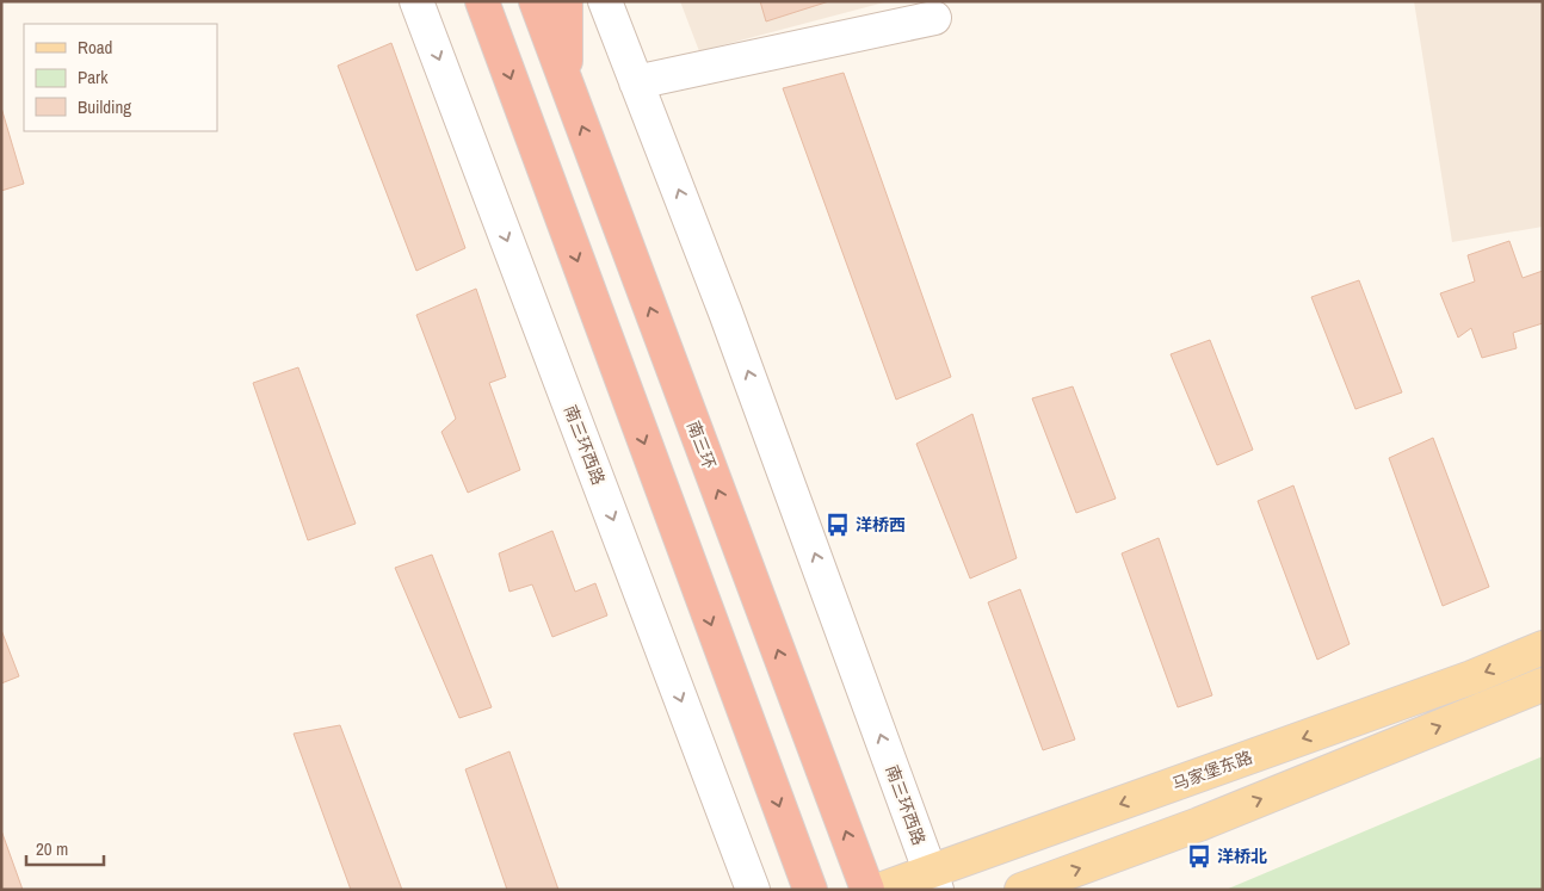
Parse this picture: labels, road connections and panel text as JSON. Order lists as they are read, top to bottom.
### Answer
{
  "streets": {
    "highway": ["南三环"],
    "main road": ["马家堡东路"],
    "street": ["南三环西路"]
  },
  "crossings": [
    ["南三环西路", "马家堡东路"]
  ],
  "places": {
    "bus stop": ["洋桥西", "洋桥北"]
  },
  "legend": ["Road", "Park", "Building"],
  "scale_bar": "20 m"
}
